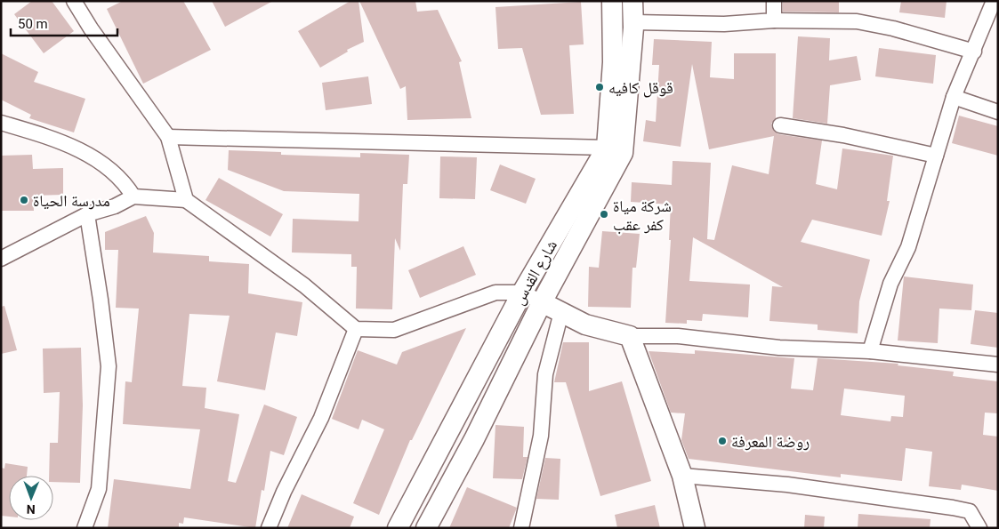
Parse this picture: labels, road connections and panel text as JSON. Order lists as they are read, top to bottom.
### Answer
{
  "streets": {
    "main road": ["شارع القدس"]
  },
  "places": [
    "قوقل كافيه",
    "مدرسة الحياة",
    "شركة مياة كفر عقب",
    "روضة المعرفة"
  ],
  "scale_bar": "50 m",
  "north": "bottom"
}
